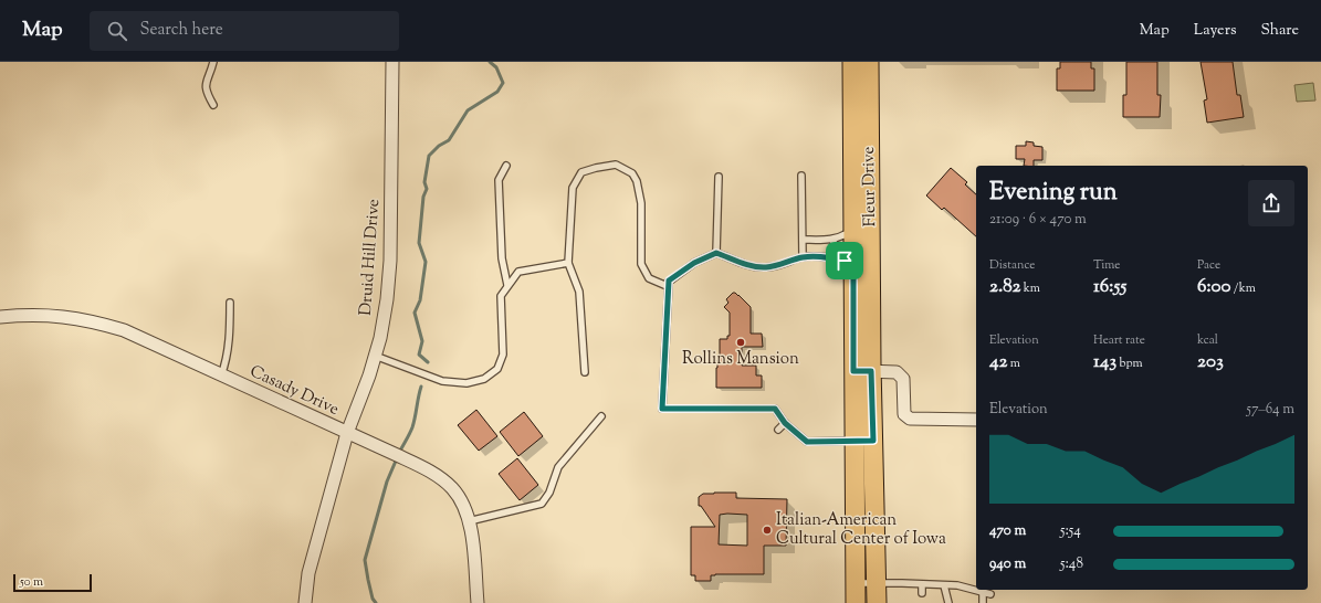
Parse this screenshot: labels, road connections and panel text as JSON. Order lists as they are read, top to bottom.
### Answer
{
  "streets": {
    "main road": ["Fleur Drive"],
    "street": ["Druid Hill Drive", "Casady Drive"]
  },
  "crossings": [
    ["Druid Hill Drive", "Casady Drive"]
  ],
  "places": ["Rollins Mansion", "Italian-American Cultural Center of Iowa"],
  "scale_bar": "50 m",
  "page": {
    "header": "Map",
    "search": "Search here",
    "nav": ["Map", "Layers", "Share"],
    "heading": ["Evening run", "21:09 · 6 × 470 m"],
    "stats": [
      ["Distance", "2.82 km"],
      ["Time", "16:55"],
      ["Pace", "6:00 /km"],
      ["Elevation", "42 m"],
      ["Heart rate", "143 bpm"],
      ["kcal", "203"]
    ],
    "chart": ["Elevation", "57–64 m"],
    "list": [
      {
        "name": "470 m",
        "note": "5:54"
      },
      {
        "name": "940 m",
        "note": "5:48"
      }
    ],
    "scale": "50 m"
  }
}
